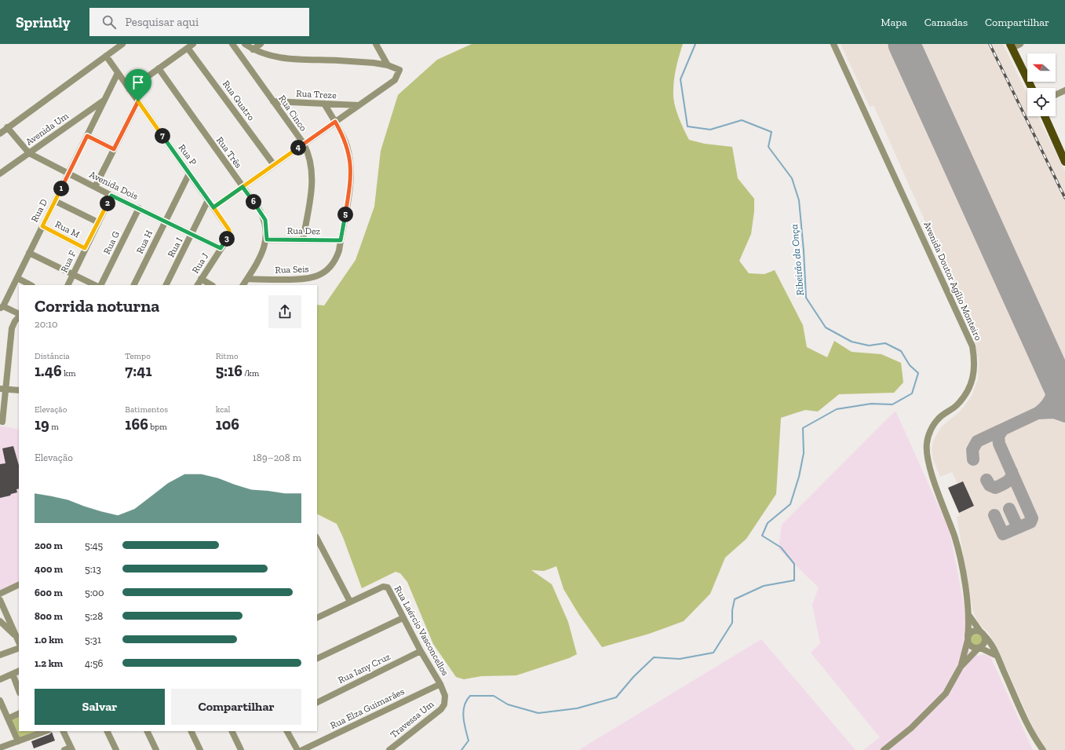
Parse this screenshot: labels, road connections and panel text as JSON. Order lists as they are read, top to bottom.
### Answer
{
  "streets": {
    "street": [
      "Rua Treze",
      "Rua Quatro",
      "Rua Cinco",
      "Avenida Um",
      "Rua Três",
      "Rua P",
      "Avenida Dois",
      "Rua D",
      "Rua M",
      "Rua Dez",
      "Rua H",
      "Rua G",
      "Rua I",
      "Rua F",
      "Rua J",
      "Rua Seis",
      "Avenida Doutor Agílio Monteiro",
      "Rua Laércio Vasconcellos",
      "Rua Iany Cruz",
      "Rua Elza Guimarães",
      "Travessa Um"
    ]
  },
  "crossings": [
    ["Rua Treze", "Rua Cinco"],
    ["Rua Treze", "Rua Seis"],
    ["Rua Cinco", "Rua Dez"],
    ["Avenida Um", "Avenida Dois"],
    ["Avenida Um", "Rua D"],
    ["Rua Três", "Rua Dez"],
    ["Rua Três", "Rua Seis"],
    ["Rua P", "Rua D"],
    ["Rua P", "Rua H"],
    ["Rua P", "Rua I"],
    ["Rua P", "Rua J"],
    ["Avenida Dois", "Rua D"],
    ["Avenida Dois", "Rua H"],
    ["Avenida Dois", "Rua G"],
    ["Avenida Dois", "Rua I"],
    ["Avenida Dois", "Rua F"],
    ["Avenida Dois", "Rua J"],
    ["Rua D", "Rua M"],
    ["Rua M", "Rua F"],
    ["Rua Dez", "Rua Seis"],
    ["Rua Laércio Vasconcellos", "Rua Iany Cruz"],
    ["Rua Laércio Vasconcellos", "Rua Elza Guimarães"],
    ["Rua Laércio Vasconcellos", "Travessa Um"],
    ["Rua Elza Guimarães", "Travessa Um"]
  ],
  "water": ["Ribeirão da Onça"],
  "north": "left",
  "page": {
    "header": "Sprintly",
    "search": "Pesquisar aqui",
    "nav": ["Mapa", "Camadas", "Compartilhar"],
    "pins": [
      "7",
      "4",
      "1",
      "6",
      "2",
      "5",
      "3"
    ],
    "heading": ["Corrida noturna", "20:10"],
    "stats": [
      ["Distância", "1.46 km"],
      ["Tempo", "7:41"],
      ["Ritmo", "5:16 /km"],
      ["Elevação", "19 m"],
      ["Batimentos", "166 bpm"],
      ["kcal", "106"]
    ],
    "chart": ["Elevação", "189–208 m"],
    "list": [
      {
        "name": "200 m",
        "note": "5:45"
      },
      {
        "name": "400 m",
        "note": "5:13"
      },
      {
        "name": "600 m",
        "note": "5:00"
      },
      {
        "name": "800 m",
        "note": "5:28"
      },
      {
        "name": "1.0 km",
        "note": "5:31"
      },
      {
        "name": "1.2 km",
        "note": "4:56"
      }
    ],
    "buttons": ["Salvar", "Compartilhar"]
  }
}
